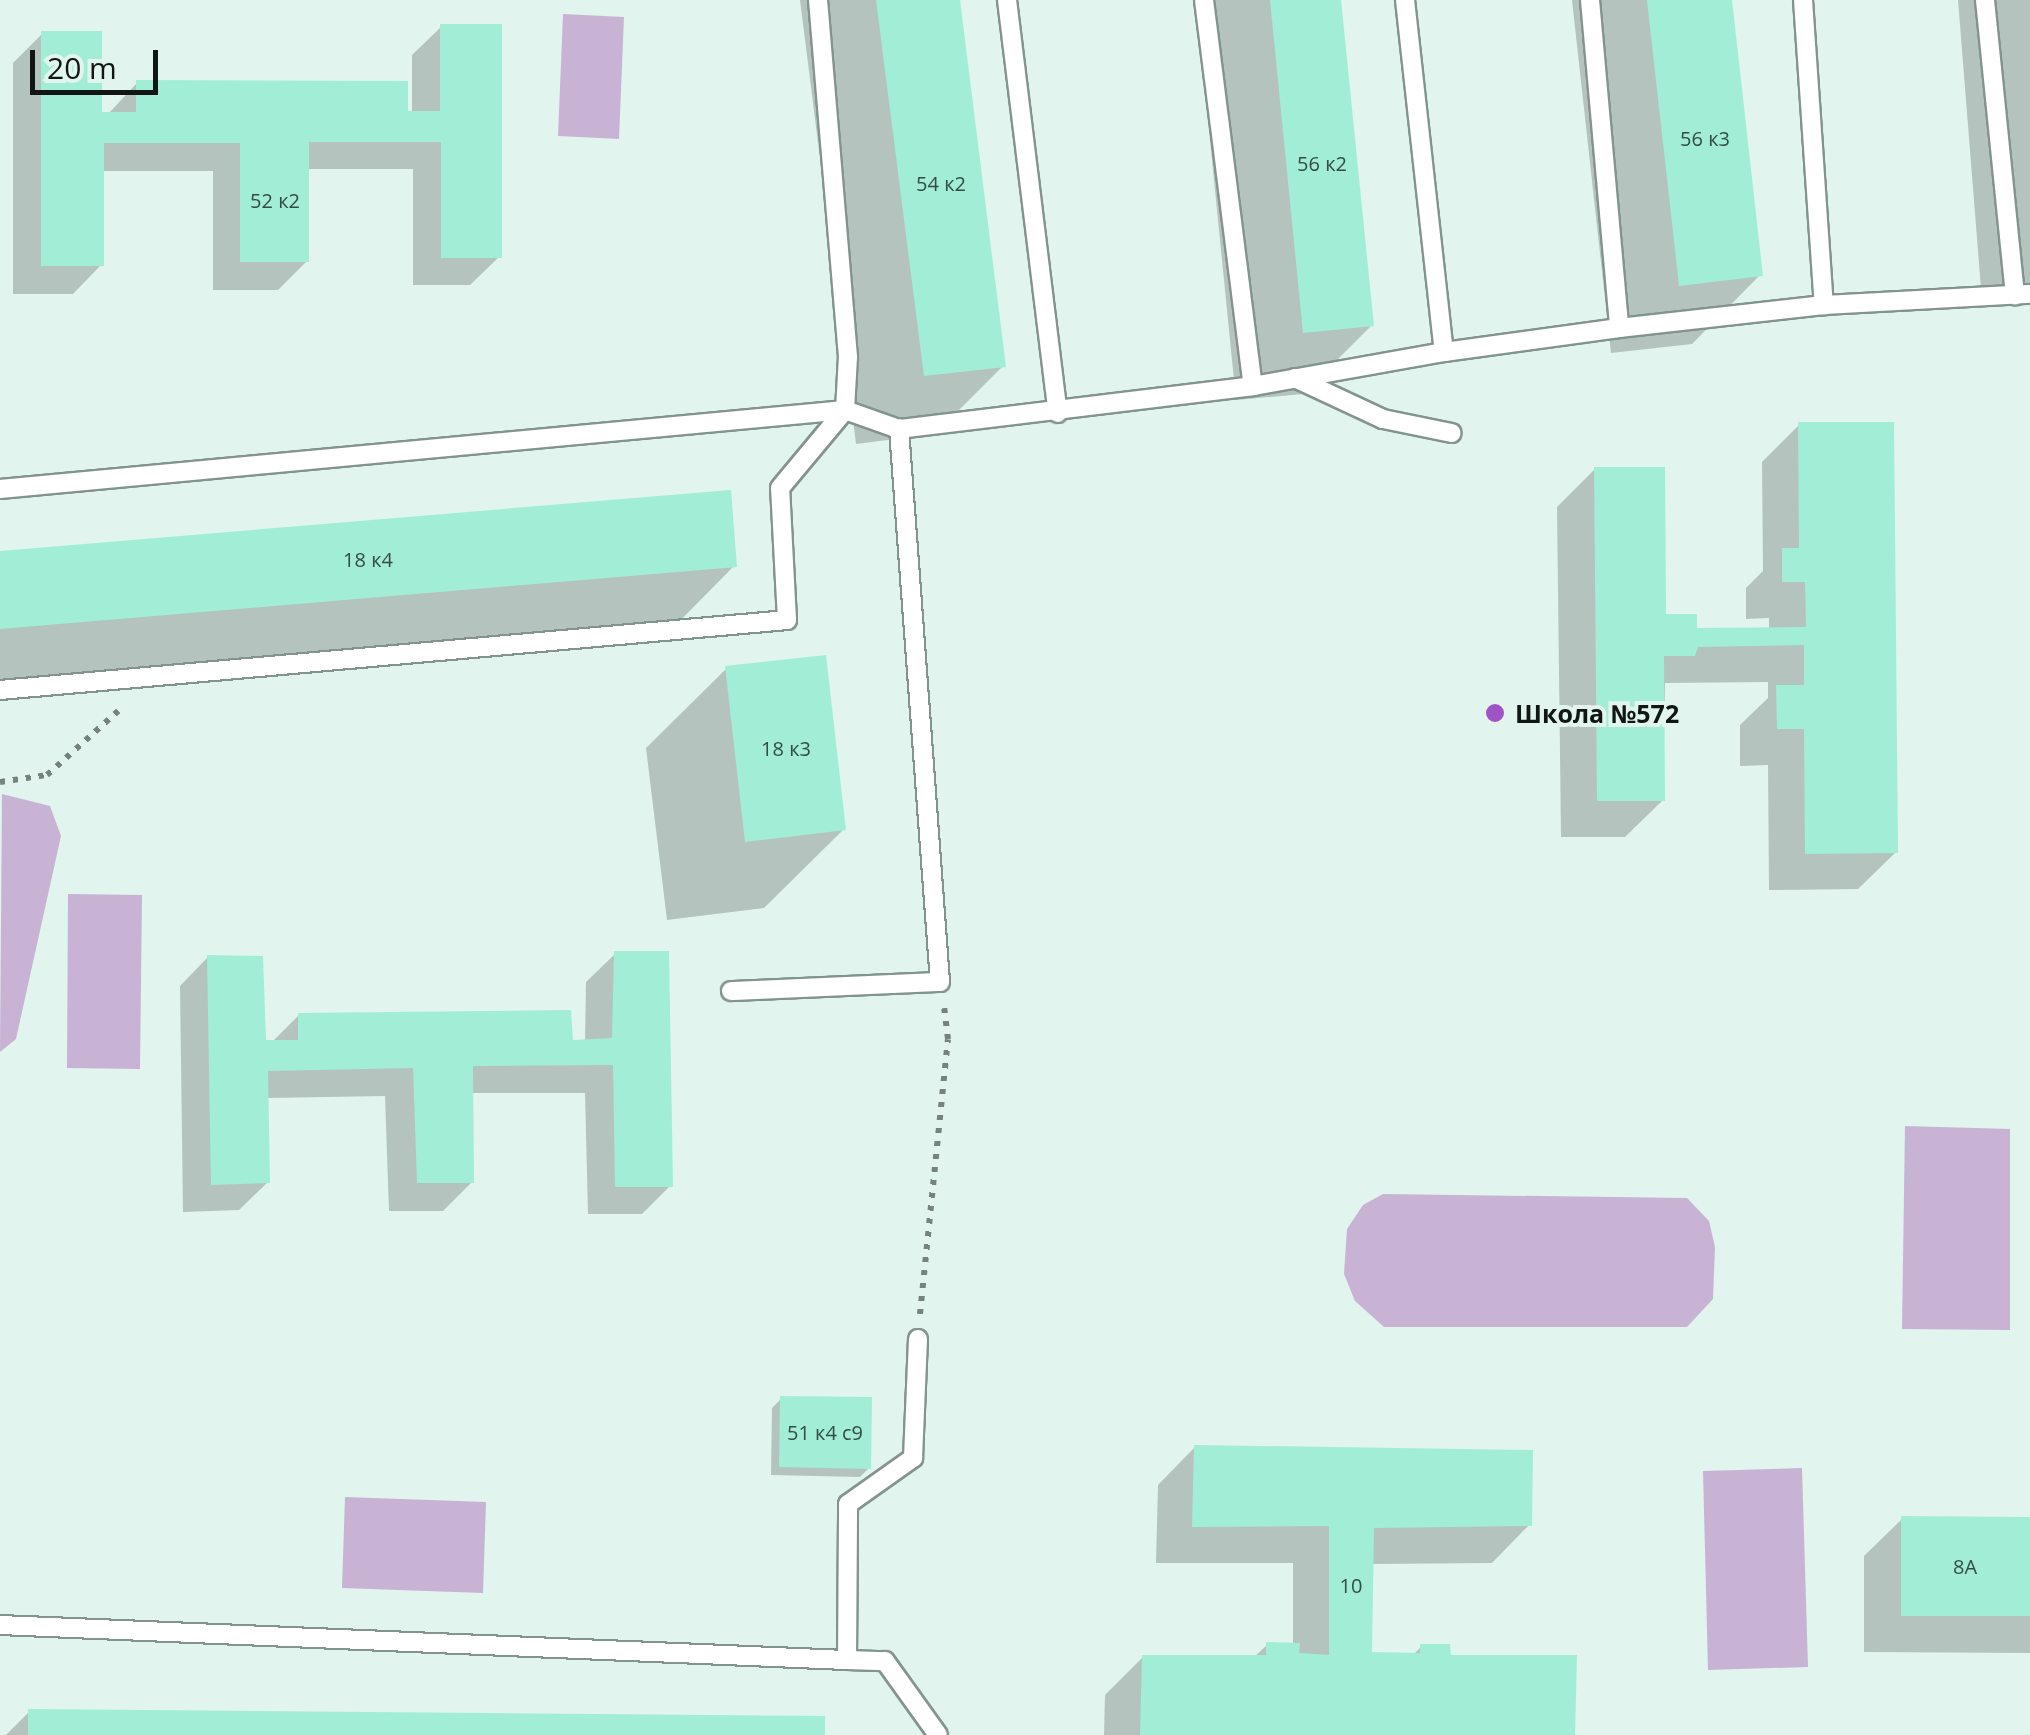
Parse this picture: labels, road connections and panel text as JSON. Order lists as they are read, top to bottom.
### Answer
{
  "places": ["Школа №572"],
  "house_numbers": [
    "56 к3",
    "56 к2",
    "54 к2",
    "52 к2",
    "18 к4",
    "18 к3",
    "51 к4 с9",
    "8А",
    "10"
  ],
  "scale_bar": "20 m"
}
